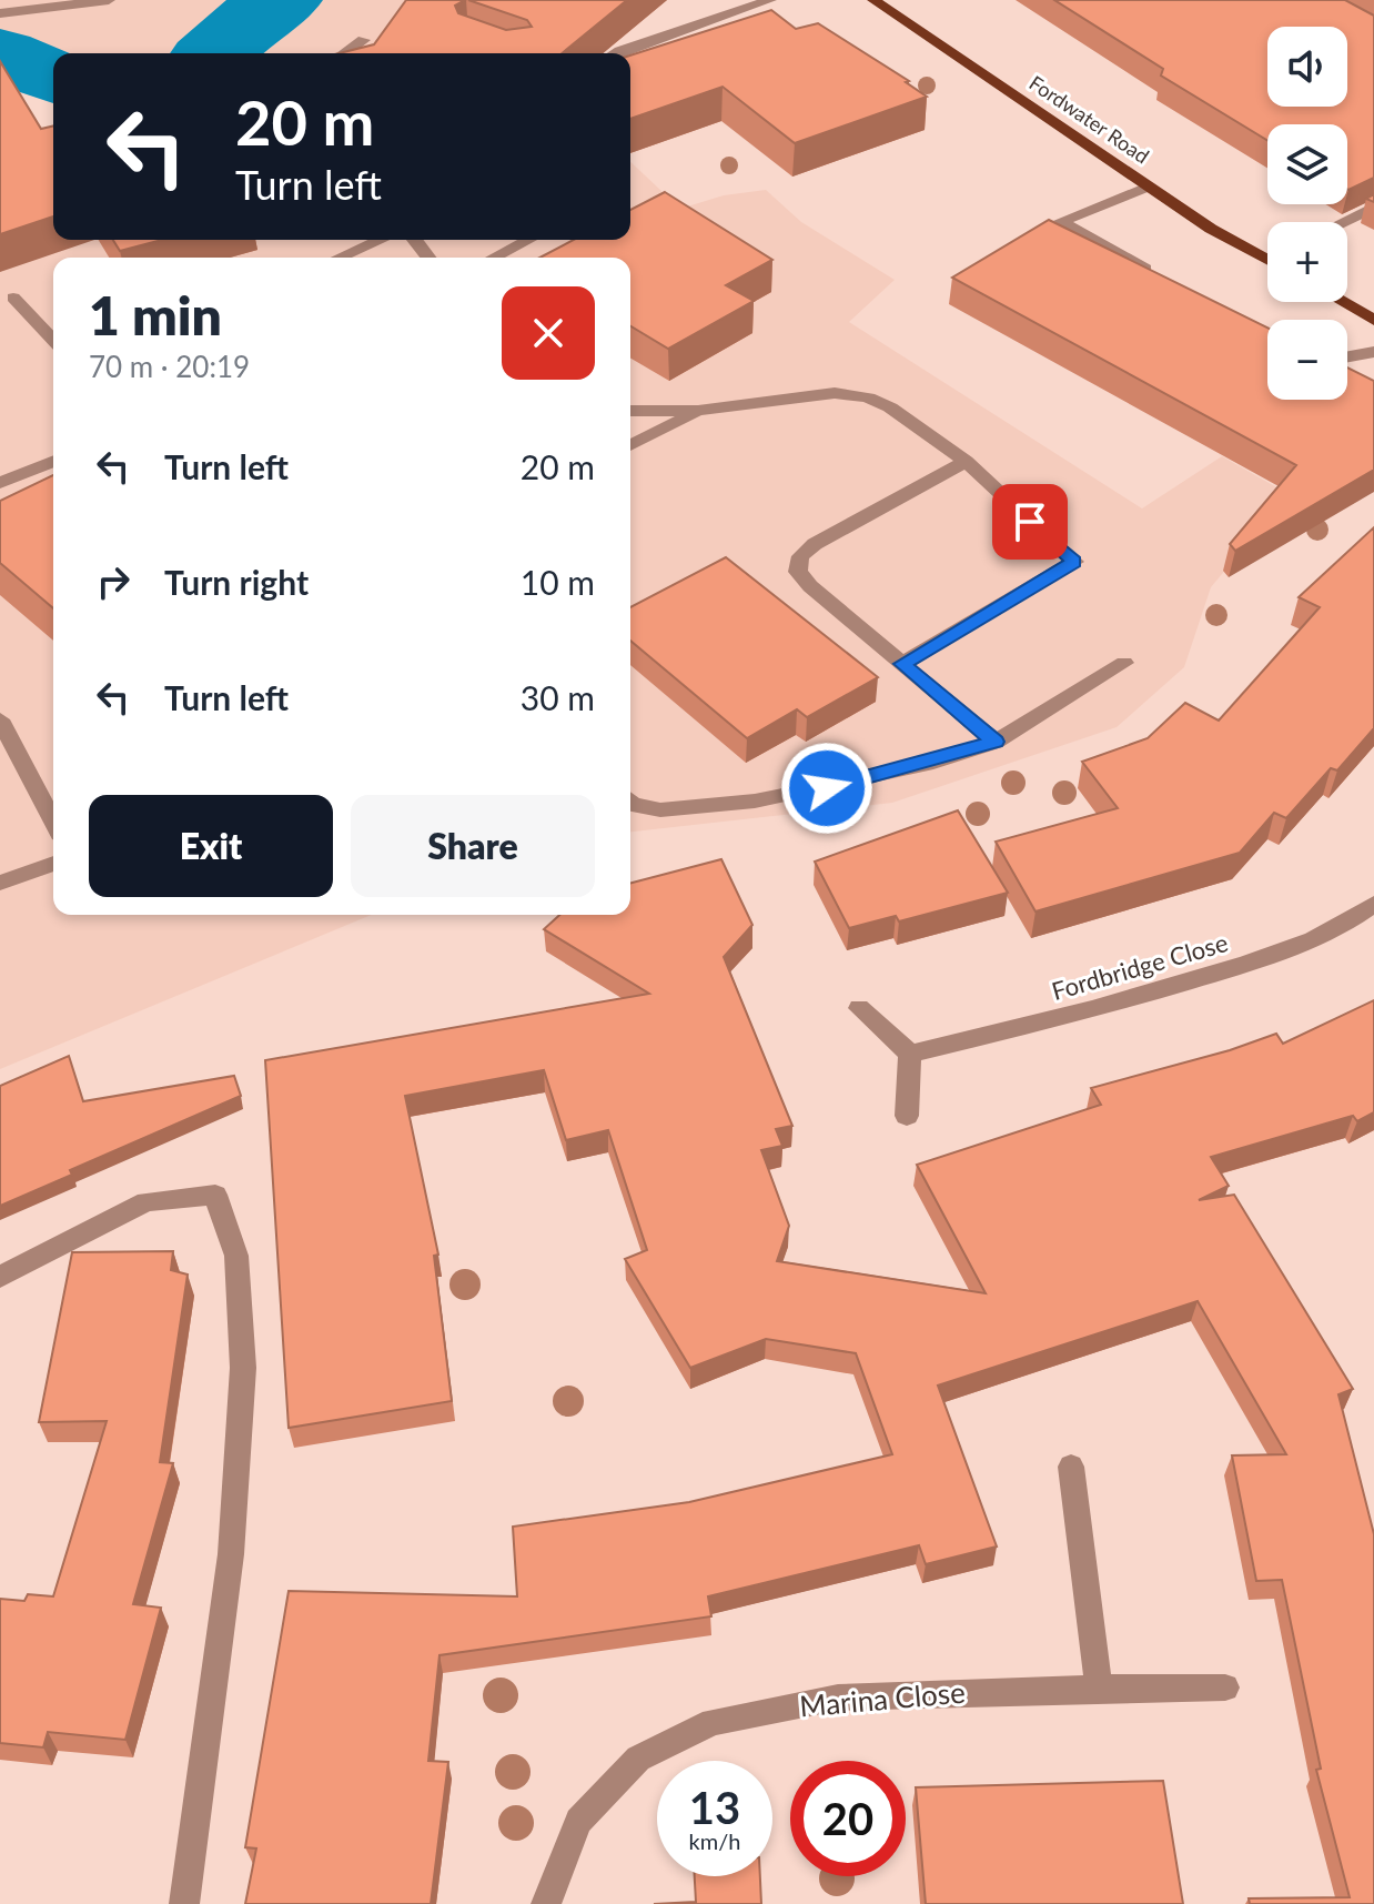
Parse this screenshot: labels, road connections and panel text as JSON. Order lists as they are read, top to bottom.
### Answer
{
  "streets": {
    "main road": ["Fordwater Road"],
    "street": ["Fordbridge Close", "Marina Close"]
  },
  "page": {
    "map_buttons": ["+", "−"],
    "turn": ["20 m", "Turn left"],
    "heading": ["1 min", "70 m · 20:19"],
    "list": [
      {
        "name": "Turn left",
        "value": "20 m"
      },
      {
        "name": "Turn right",
        "value": "10 m"
      },
      {
        "name": "Turn left",
        "value": "30 m"
      }
    ],
    "buttons": ["Exit", "Share"],
    "speed": "13 km/h",
    "limit": "20"
  }
}
